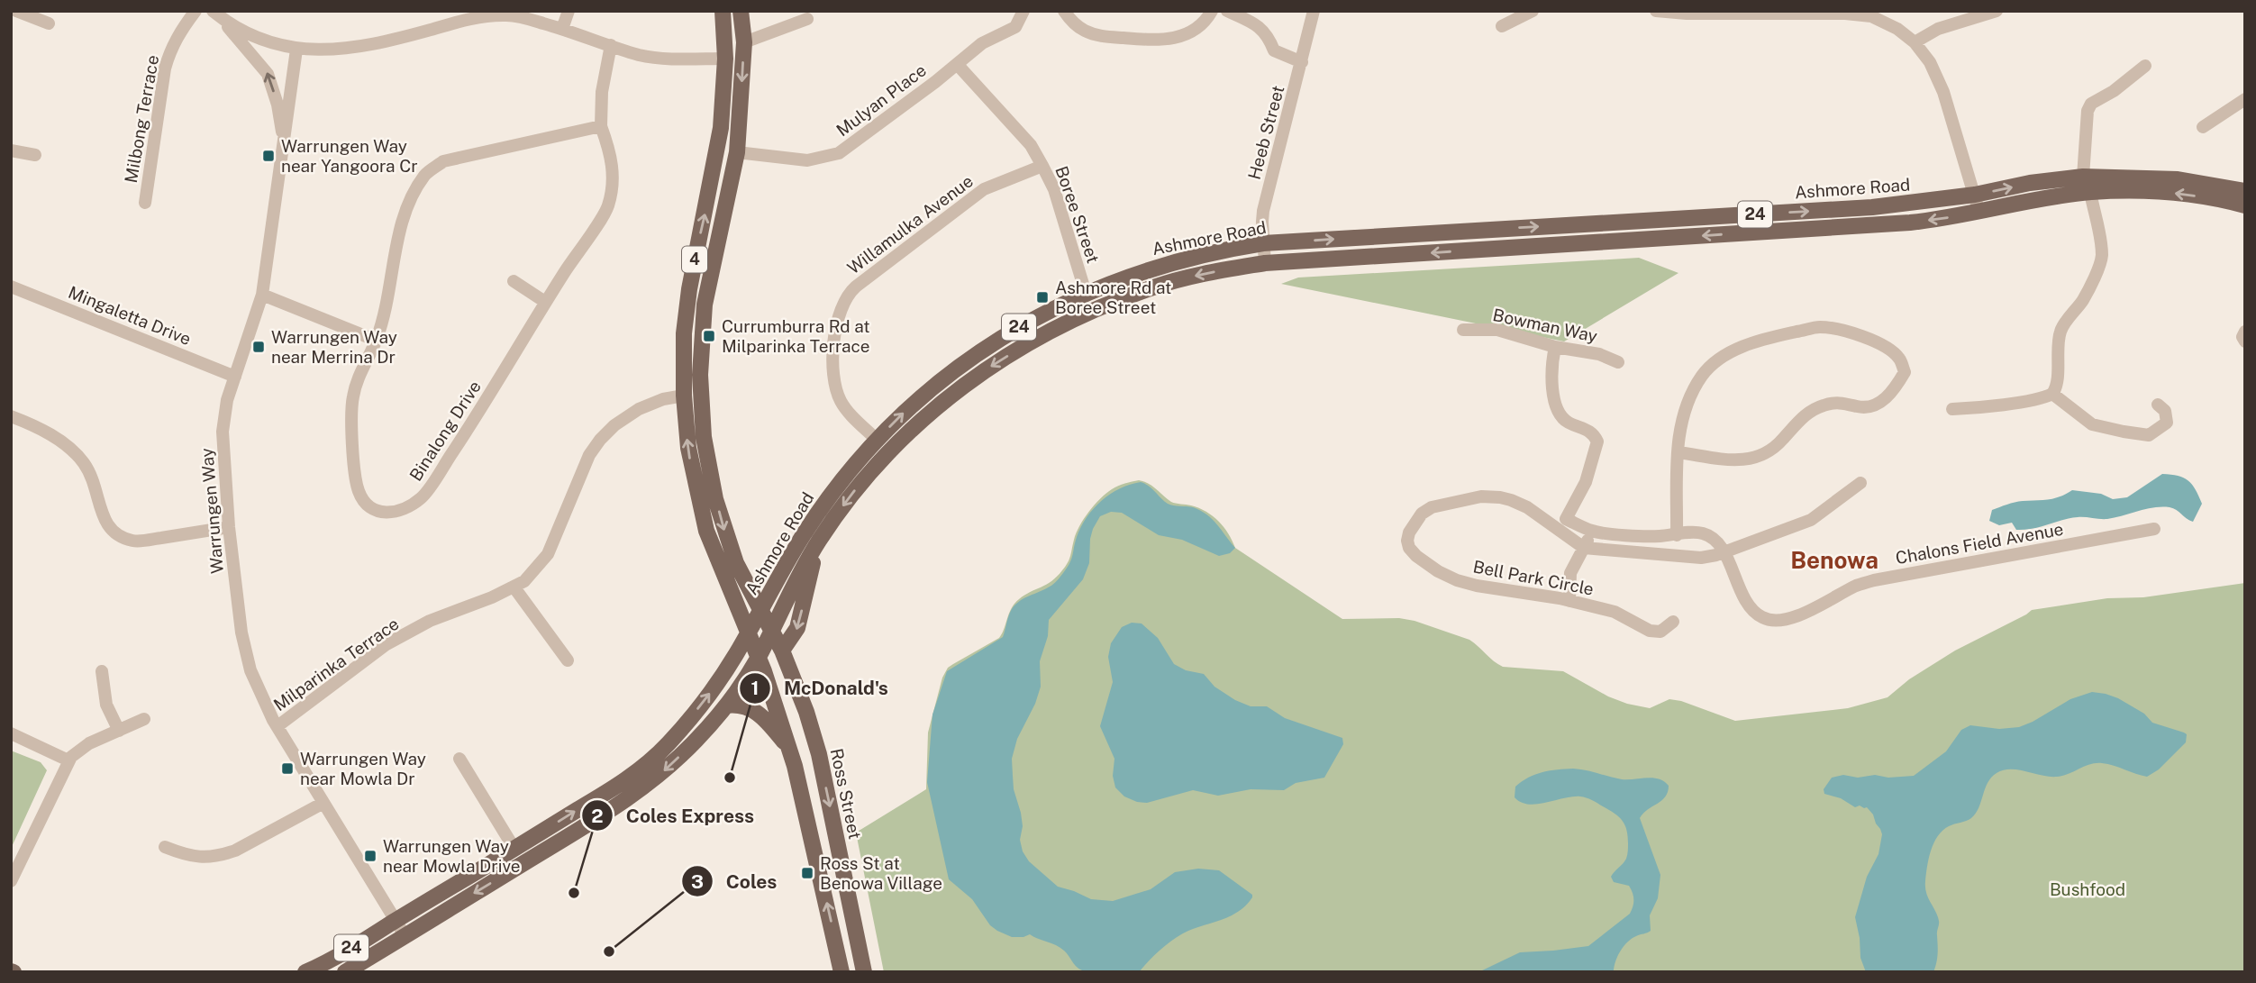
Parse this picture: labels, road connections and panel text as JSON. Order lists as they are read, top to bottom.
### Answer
{
  "streets": {
    "main road": [
      "Ashmore Road",
      "24",
      "4",
      "Ross Street"
    ],
    "street": [
      "Mulyan Place",
      "Milbong Terrace",
      "Heeb Street",
      "Boree Street",
      "Willamulka Avenue",
      "Mingaletta Drive",
      "Bowman Way",
      "Binalong Drive",
      "Warrungen Way",
      "Chalons Field Avenue",
      "Bell Park Circle",
      "Milparinka Terrace"
    ]
  },
  "crossings": [
    ["Mulyan Place", "Boree Street"],
    ["Mulyan Place", "4"],
    ["Heeb Street", "Ashmore Road"],
    ["Ashmore Road", "Boree Street"],
    ["Ashmore Road", "Willamulka Avenue"],
    ["Ashmore Road", "4"],
    ["Ashmore Road", "Warrungen Way"],
    ["Ashmore Road", "Ross Street"],
    ["Boree Street", "Willamulka Avenue"],
    ["4", "Milparinka Terrace"],
    ["4", "Ross Street"],
    ["Mingaletta Drive", "Warrungen Way"],
    ["Warrungen Way", "Milparinka Terrace"]
  ],
  "districts": ["Benowa"],
  "parks": ["Bushfood"],
  "places": {
    "transit": [
      "Warrungen Way near Yangoora Cr",
      "Ashmore Rd at Boree Street",
      "Currumburra Rd at Milparinka Terrace",
      "Warrungen Way near Merrina Dr",
      "Warrungen Way near Mowla Dr",
      "Warrungen Way near Mowla Drive",
      "Ross St at Benowa Village"
    ],
    "other": ["McDonald's", "Coles Express", "Coles"]
  }
}
